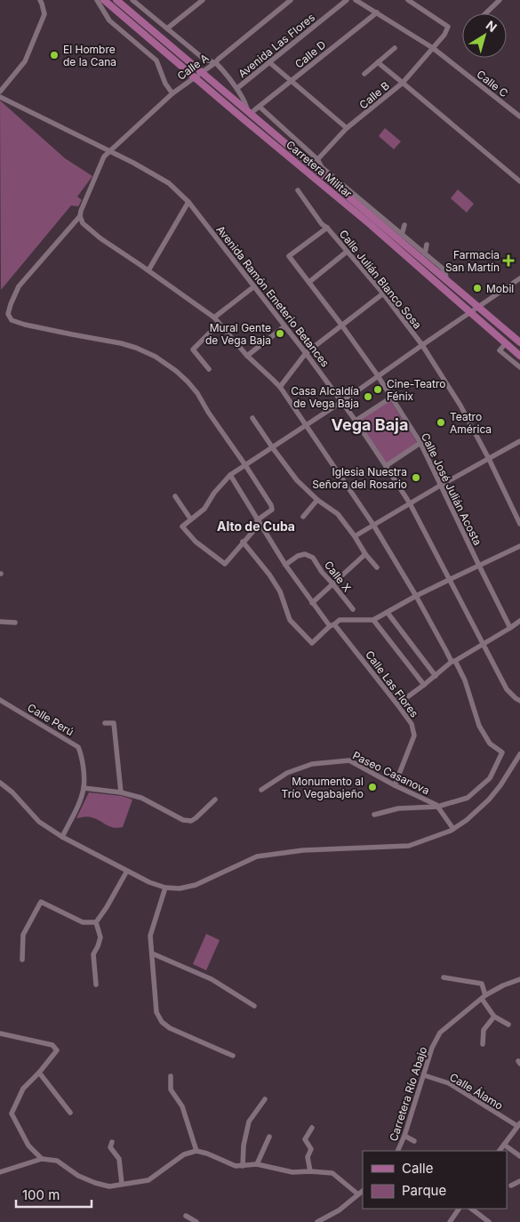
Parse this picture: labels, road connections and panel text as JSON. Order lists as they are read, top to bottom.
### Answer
{
  "streets": {
    "main road": ["Carretera Militar"],
    "street": [
      "Avenida Las Flores",
      "Calle D",
      "Calle A",
      "Calle C",
      "Calle B",
      "Calle Julián Blanco Sosa",
      "Avenida Ramón Emeterio Betances",
      "Calle José Julián Acosta",
      "Calle X",
      "Calle Las Flores",
      "Calle Perú",
      "Paseo Casanova",
      "Calle Álamo",
      "Carretera Río Abajo"
    ]
  },
  "crossings": [
    ["Calle D", "Calle C"],
    ["Calle D", "Carretera Militar"],
    ["Calle A", "Carretera Militar"],
    ["Calle A", "Avenida Ramón Emeterio Betances"],
    ["Calle C", "Calle B"],
    ["Calle B", "Carretera Militar"],
    ["Calle Julián Blanco Sosa", "Calle José Julián Acosta"],
    ["Calle X", "Calle Las Flores"],
    ["Calle Las Flores", "Paseo Casanova"],
    ["Calle Álamo", "Carretera Río Abajo"]
  ],
  "districts": ["Vega Baja", "Alto de Cuba"],
  "places": {
    "other": [
      "El Hombre de la Cana",
      "Mobil",
      "Mural Gente de Vega Baja",
      "Cine-Teatro Fénix",
      "Casa Alcaldía de Vega Baja",
      "Teatro América",
      "Iglesia Nuestra Señora del Rosario",
      "Monumento al Trío Vegabajeño"
    ],
    "health": ["Farmacia San Martín"]
  },
  "legend": ["Calle", "Parque"],
  "scale_bar": "100 m",
  "north": "top right"
}
